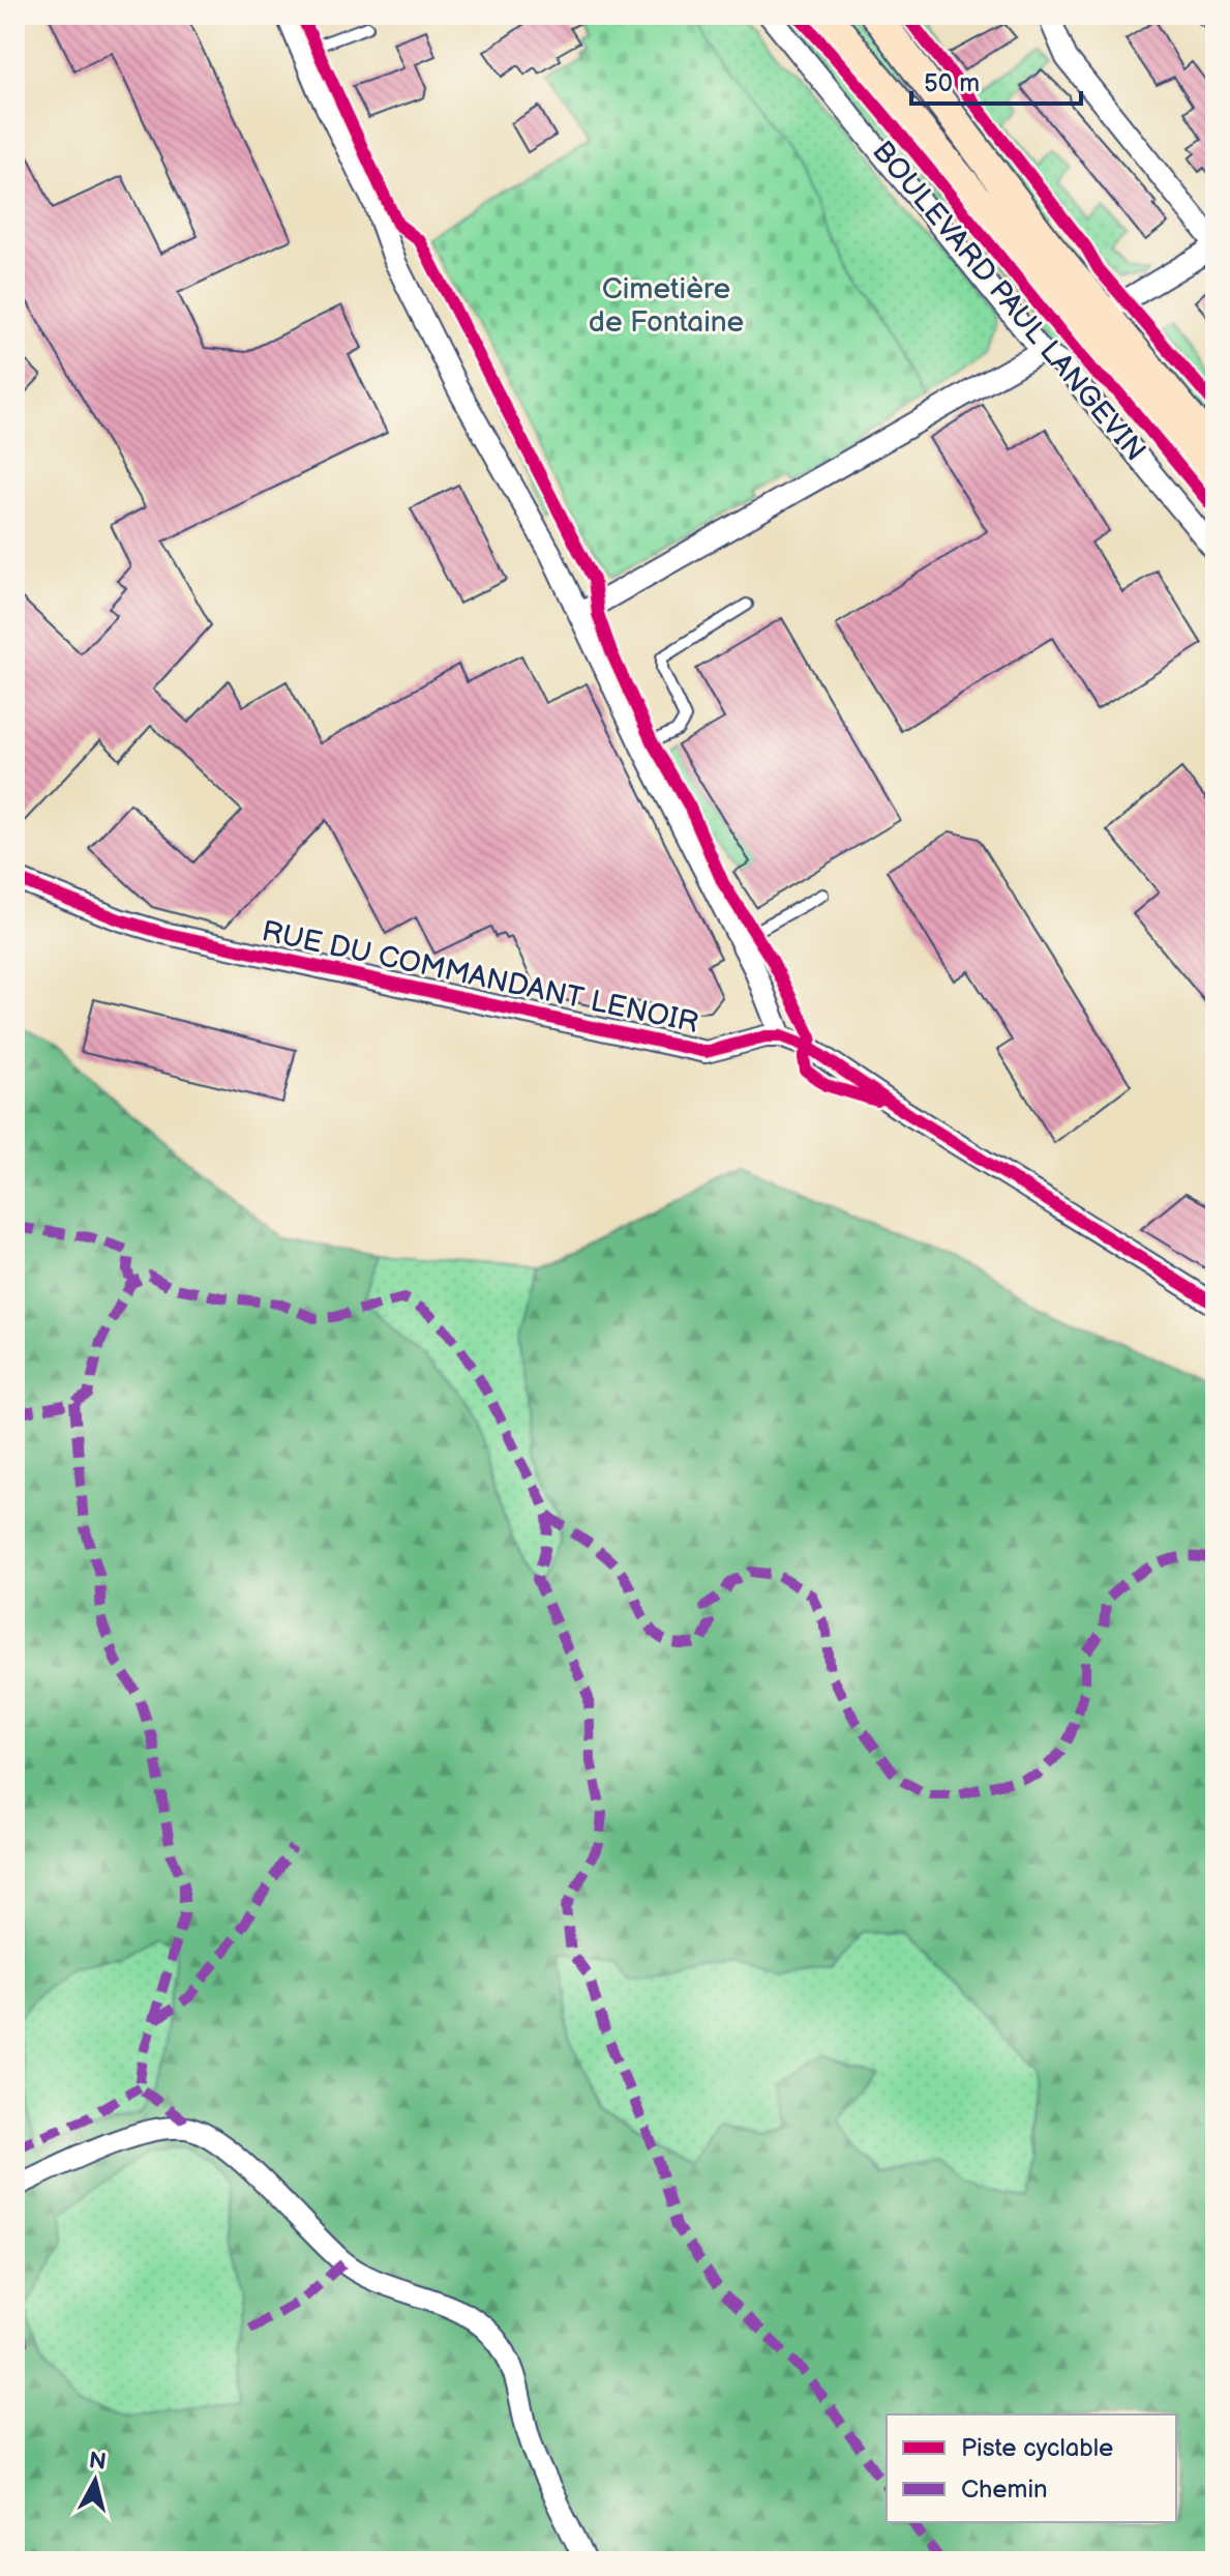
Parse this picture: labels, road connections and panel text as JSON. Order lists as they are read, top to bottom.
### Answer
{
  "streets": {
    "main road": ["BOULEVARD PAUL LANGEVIN"],
    "street": ["RUE DU COMMANDANT LENOIR"]
  },
  "parks": ["Cimetière de Fontaine"],
  "legend": ["Piste cyclable", "Chemin"],
  "scale_bar": "50 m",
  "north": "top"
}
